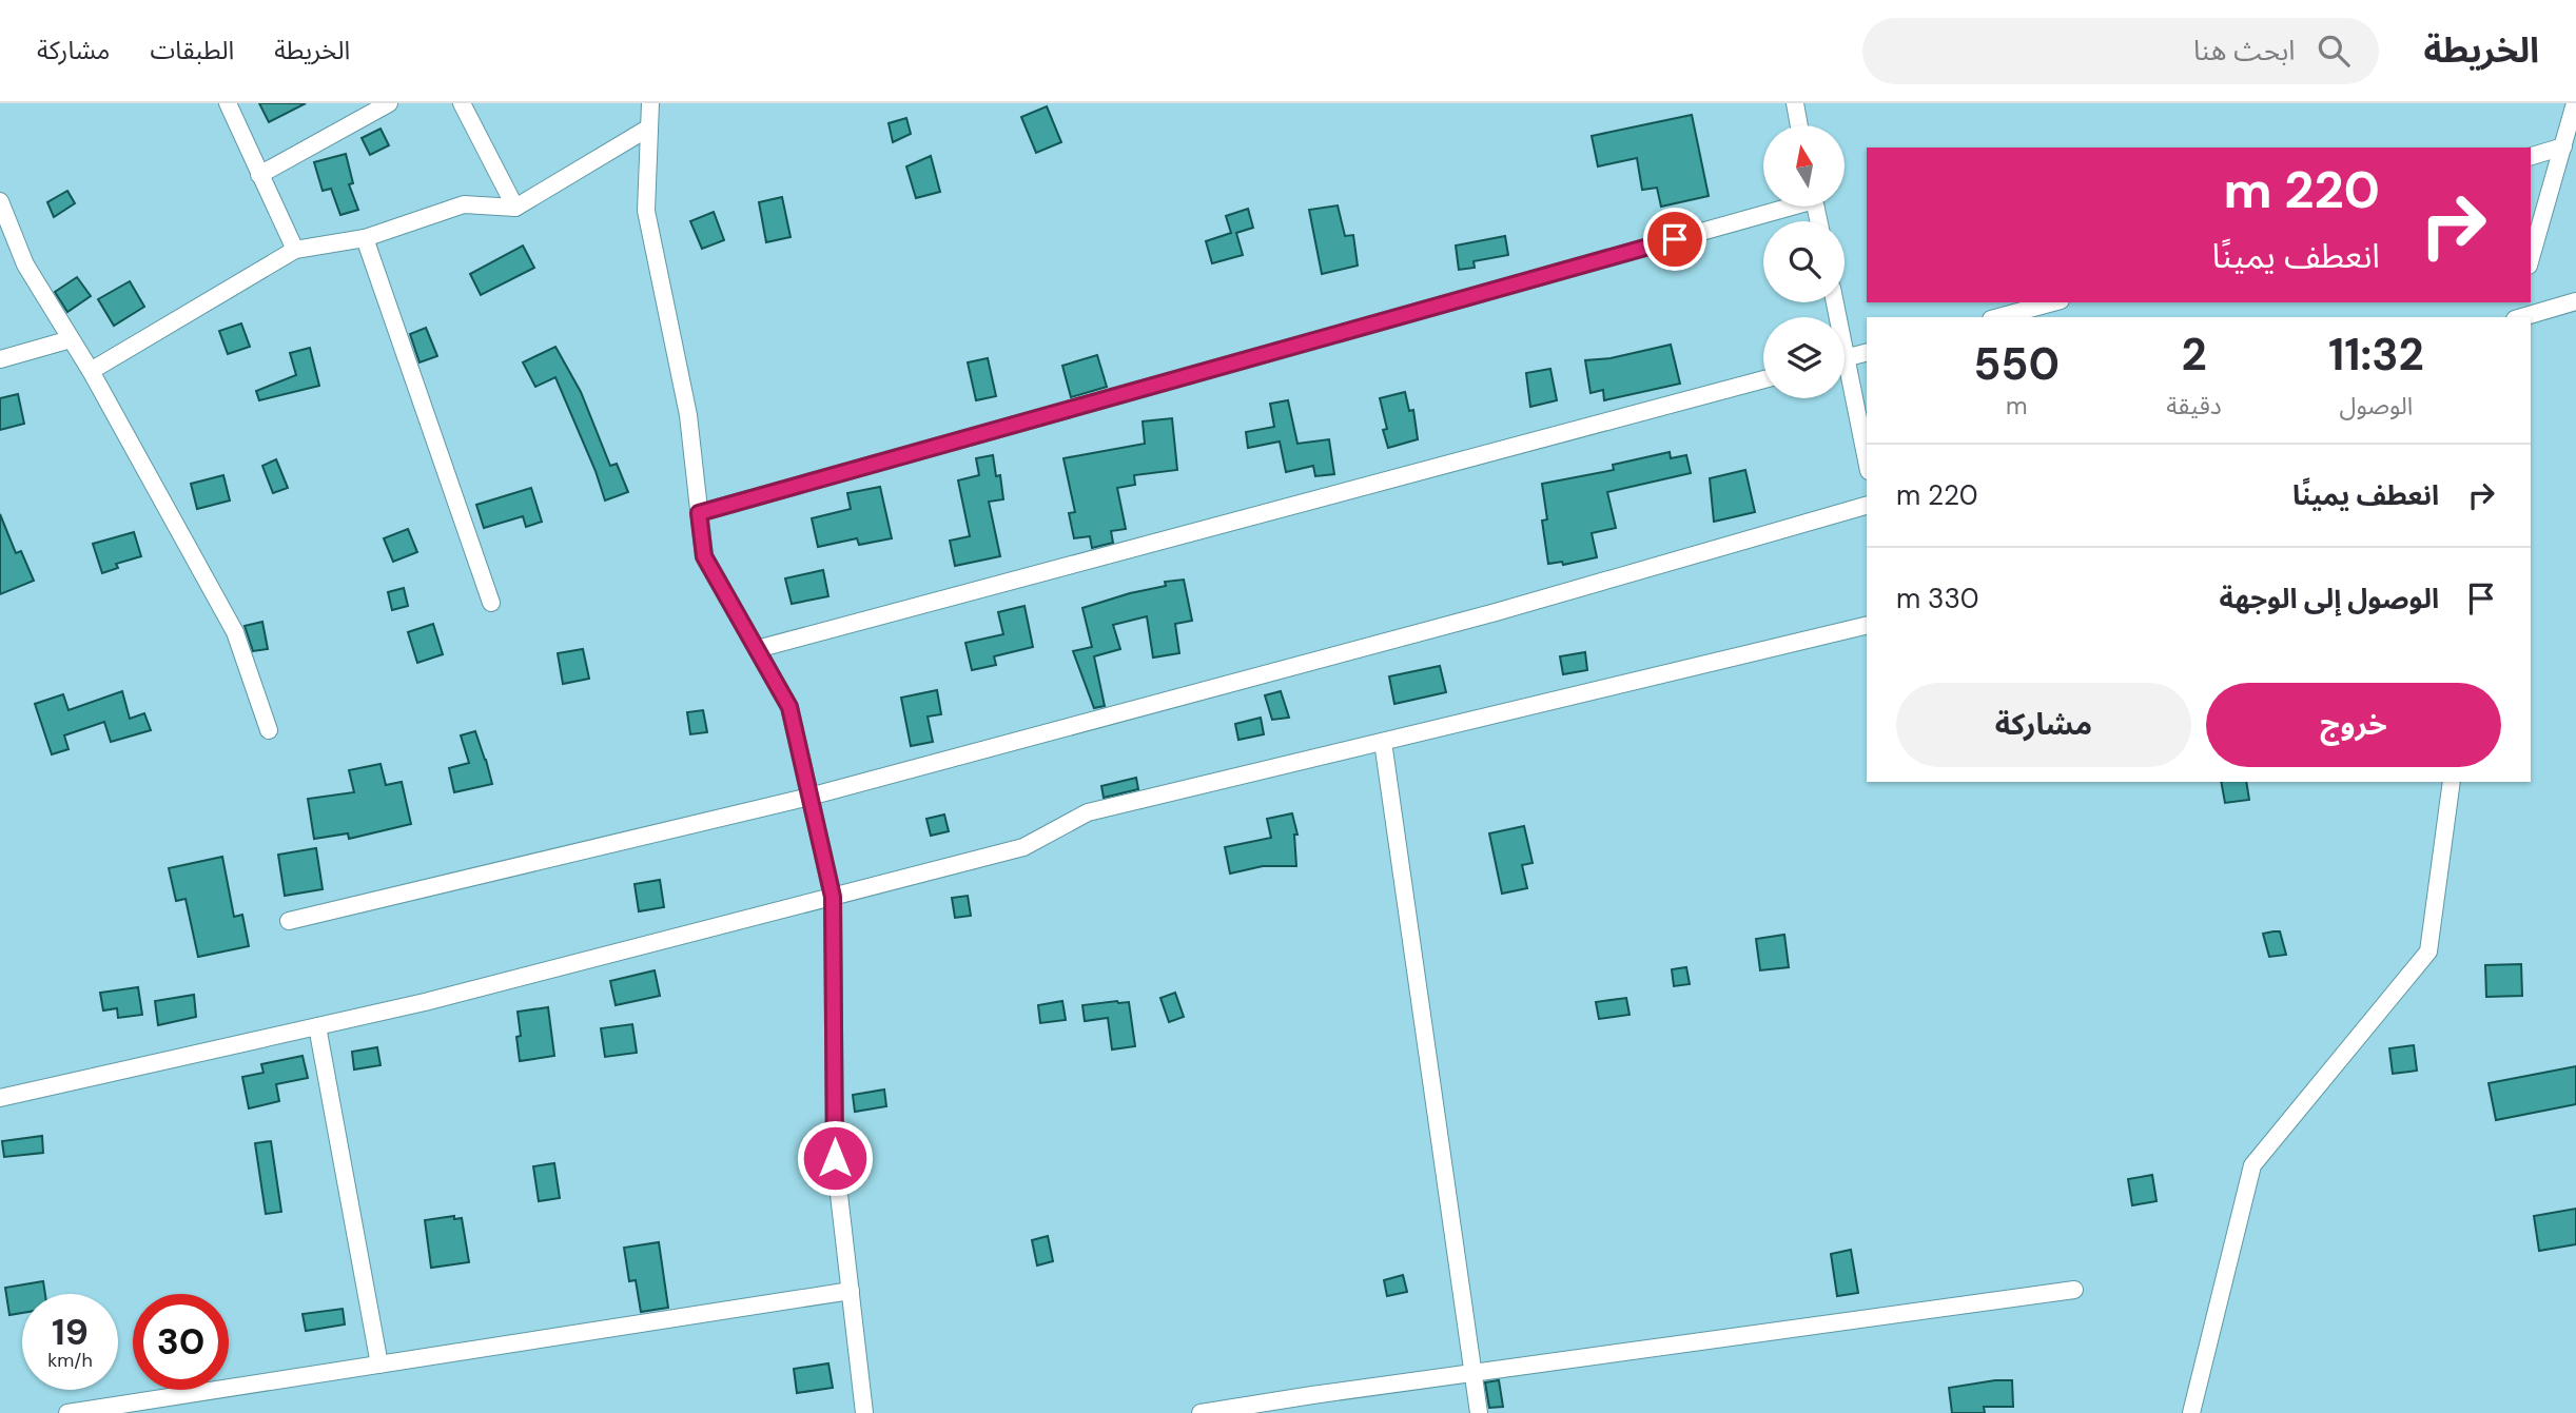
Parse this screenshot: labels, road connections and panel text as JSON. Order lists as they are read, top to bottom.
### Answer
{
  "north": "top",
  "page": {
    "header": "الخريطة",
    "search": "ابحث هنا",
    "nav": ["الخريطة", "الطبقات", "مشاركة"],
    "turn": ["220 m", "انعطف يمينًا"],
    "eta": [
      "11:32",
      "الوصول",
      "2",
      "دقيقة",
      "550",
      "m"
    ],
    "list": [
      {
        "name": "انعطف يمينًا",
        "value": "220 m"
      },
      {
        "name": "الوصول إلى الوجهة",
        "value": "330 m"
      }
    ],
    "buttons": ["خروج", "مشاركة"],
    "speed": "19 km/h",
    "limit": "30"
  }
}
